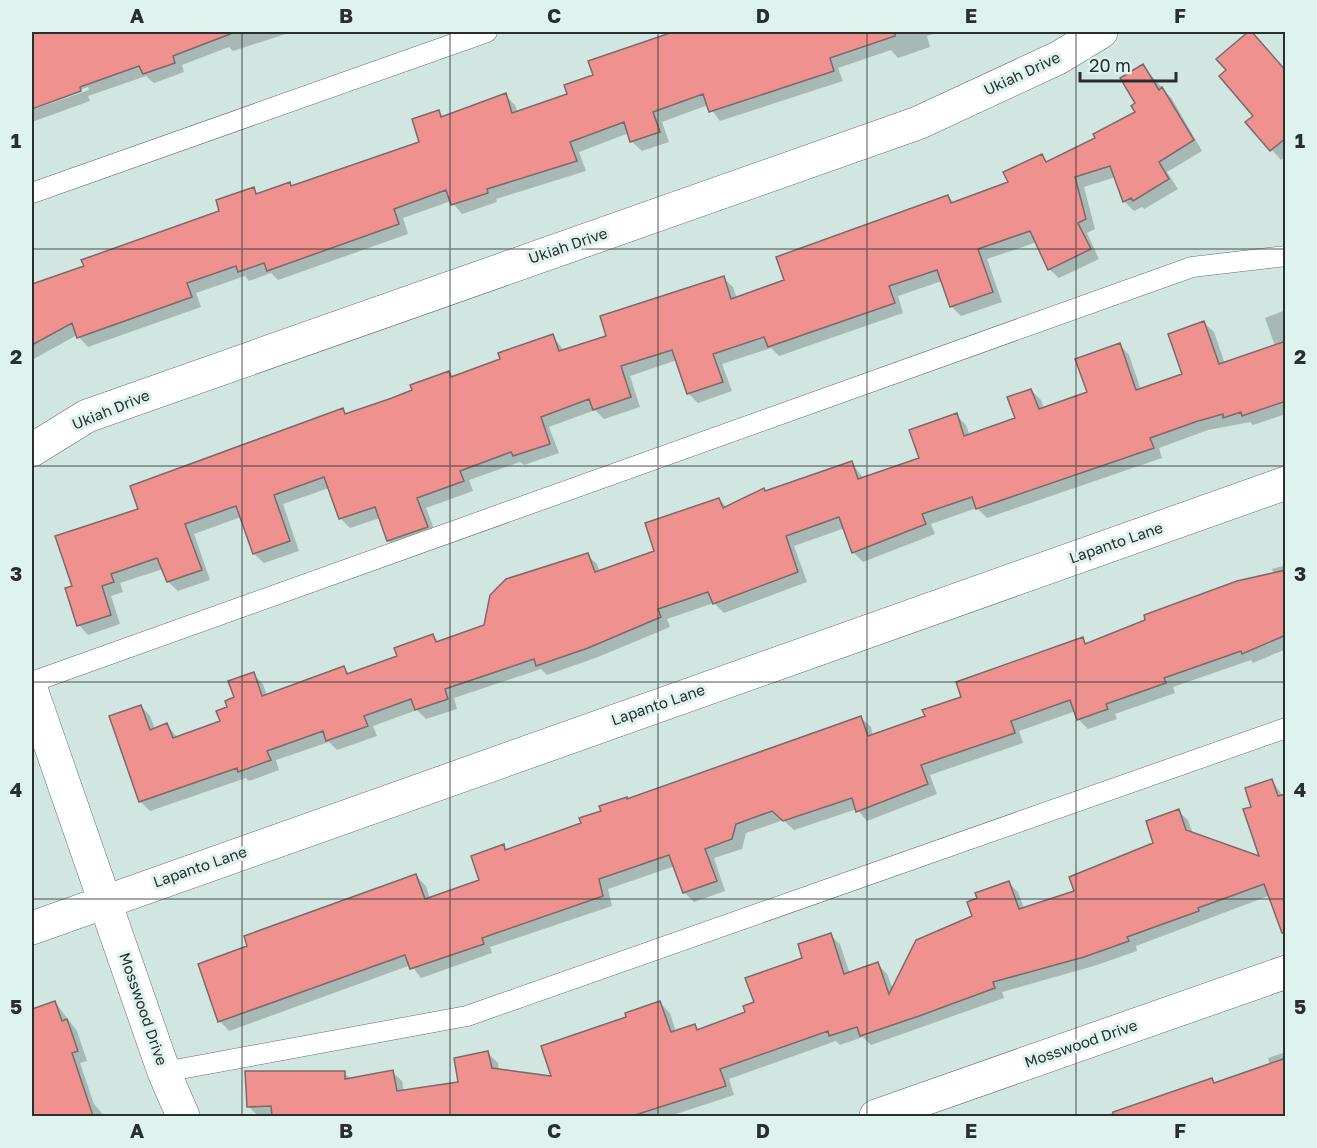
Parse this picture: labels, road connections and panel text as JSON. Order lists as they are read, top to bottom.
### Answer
{
  "streets": {
    "street": ["Ukiah Drive", "Lapanto Lane", "Mosswood Drive"]
  },
  "crossings": [
    ["Lapanto Lane", "Mosswood Drive"]
  ],
  "scale_bar": "20 m",
  "grid": {
    "columns": [
      "A",
      "B",
      "C",
      "D",
      "E",
      "F"
    ],
    "rows": [
      "1",
      "2",
      "3",
      "4",
      "5"
    ]
  }
}
